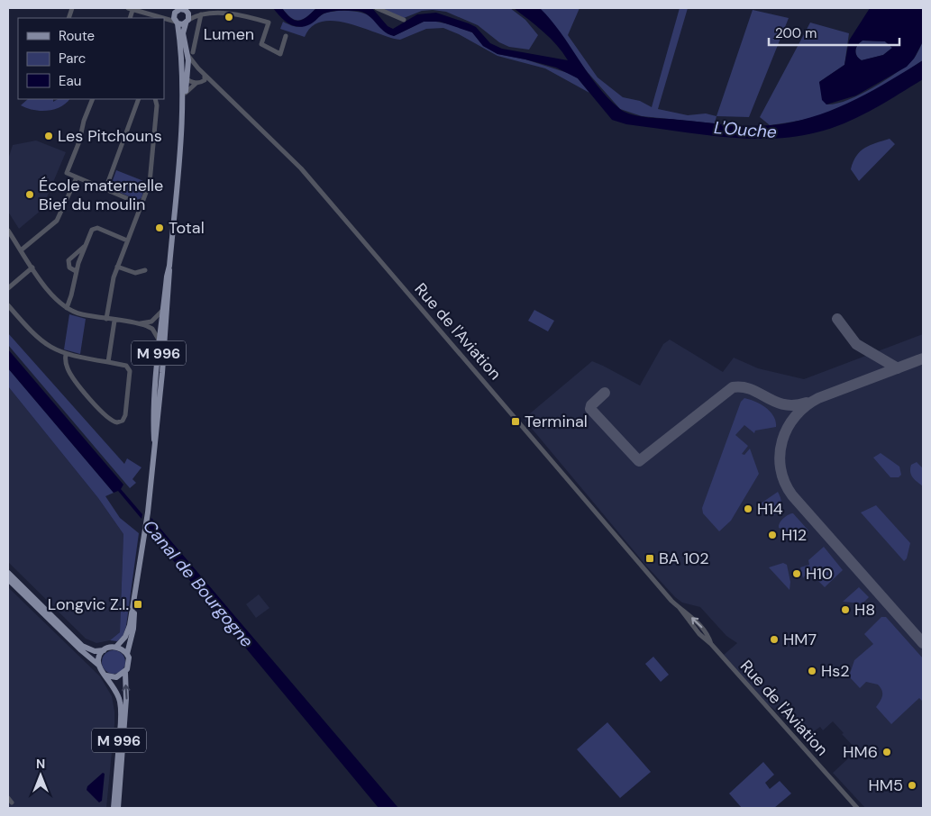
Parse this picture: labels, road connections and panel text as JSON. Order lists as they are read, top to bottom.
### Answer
{
  "streets": {
    "main road": ["M 996"],
    "street": ["Rue de l'Aviation"]
  },
  "crossings": [
    ["Rue de l'Aviation", "M 996"]
  ],
  "water": ["L'Ouche", "Canal de Bourgogne"],
  "places": {
    "other": [
      "Lumen",
      "Les Pitchouns",
      "École maternelle Bief du moulin",
      "Total",
      "H14",
      "H12",
      "H10",
      "H8",
      "HM7",
      "Hs2",
      "HM6",
      "HM5"
    ],
    "transit": ["Terminal", "BA 102", "Longvic Z.I."]
  },
  "legend": ["Route", "Parc", "Eau"],
  "scale_bar": "200 m",
  "north": "top"
}
